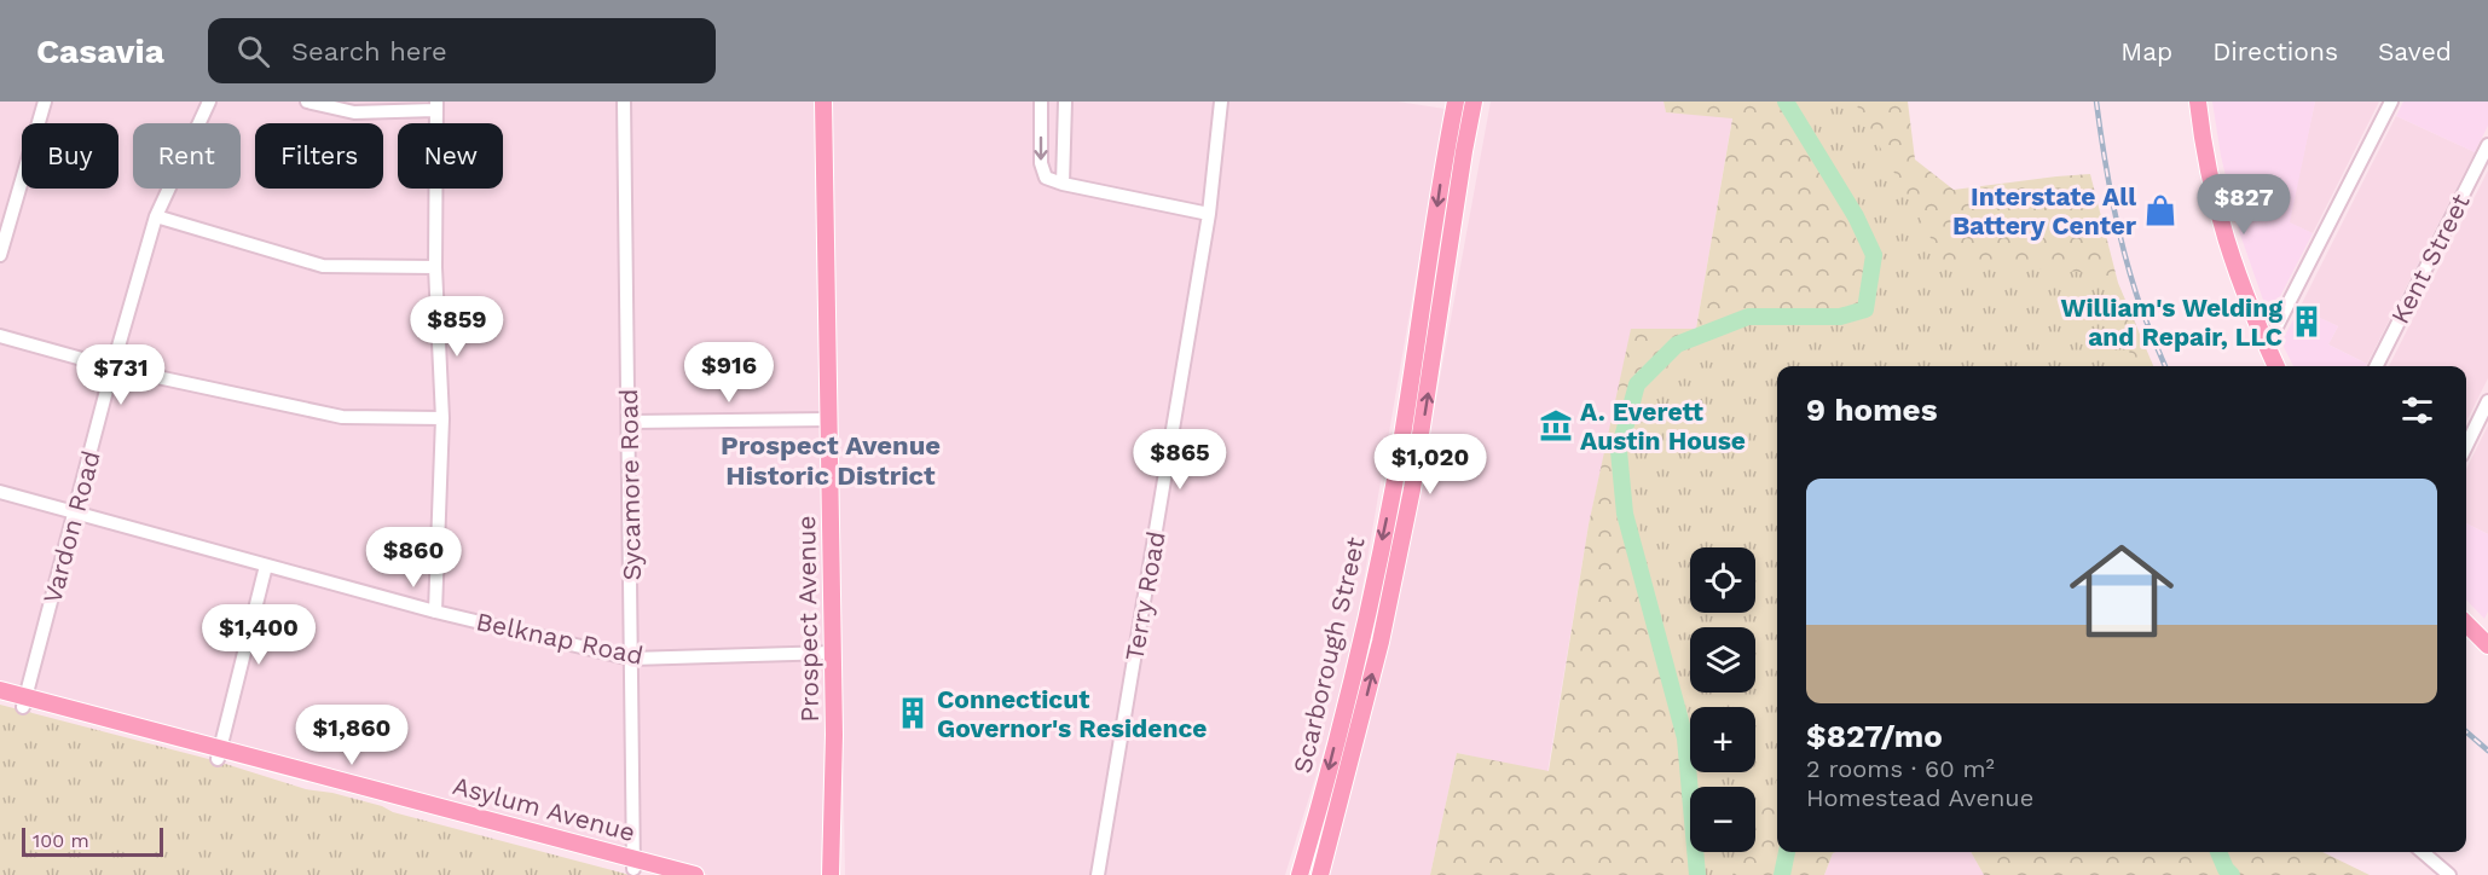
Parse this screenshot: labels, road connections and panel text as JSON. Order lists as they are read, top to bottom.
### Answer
{
  "streets": {
    "main road": ["Prospect Avenue", "Scarborough Street", "Asylum Avenue"],
    "street": [
      "Kent Street",
      "Sycamore Road",
      "Vardon Road",
      "Terry Road",
      "Belknap Road"
    ]
  },
  "crossings": [
    ["Sycamore Road", "Belknap Road"],
    ["Sycamore Road", "Asylum Avenue"],
    ["Vardon Road", "Belknap Road"],
    ["Vardon Road", "Asylum Avenue"],
    ["Prospect Avenue", "Belknap Road"]
  ],
  "districts": ["Prospect Avenue Historic District"],
  "places": {
    "shop": ["Interstate All Battery Center"],
    "building": ["William's Welding and Repair, LLC", "Connecticut Governor's Residence"],
    "museum": ["A. Everett Austin House"]
  },
  "scale_bar": "100 m",
  "page": {
    "header": "Casavia",
    "search": "Search here",
    "nav": ["Map", "Directions", "Saved"],
    "chip": [
      "Buy",
      "Rent",
      "Filters",
      "New"
    ],
    "price": [
      "$827",
      "$859",
      "$916",
      "$731",
      "$865",
      "$1,020",
      "$860",
      "$1,400",
      "$1,860"
    ],
    "heading": "9 homes",
    "list": [
      {
        "name": "$827/mo",
        "note": "2 rooms · 60 m² · Homestead Avenue"
      }
    ],
    "map_buttons": ["+", "−"],
    "scale": "100 m"
  }
}
